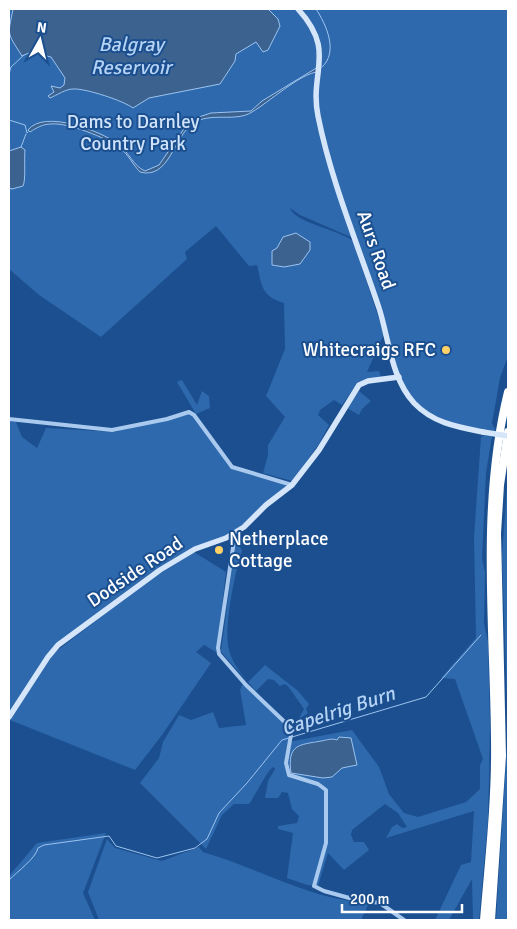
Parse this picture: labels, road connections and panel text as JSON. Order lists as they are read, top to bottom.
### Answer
{
  "streets": {
    "main road": ["Aurs Road", "Dodside Road"]
  },
  "crossings": [
    ["Aurs Road", "Dodside Road"]
  ],
  "water": ["Balgray Reservoir", "Capelrig Burn"],
  "parks": ["Dams to Darnley Country Park"],
  "places": ["Whitecraigs RFC", "Netherplace Cottage"],
  "scale_bar": "200 m",
  "north": "top"
}
